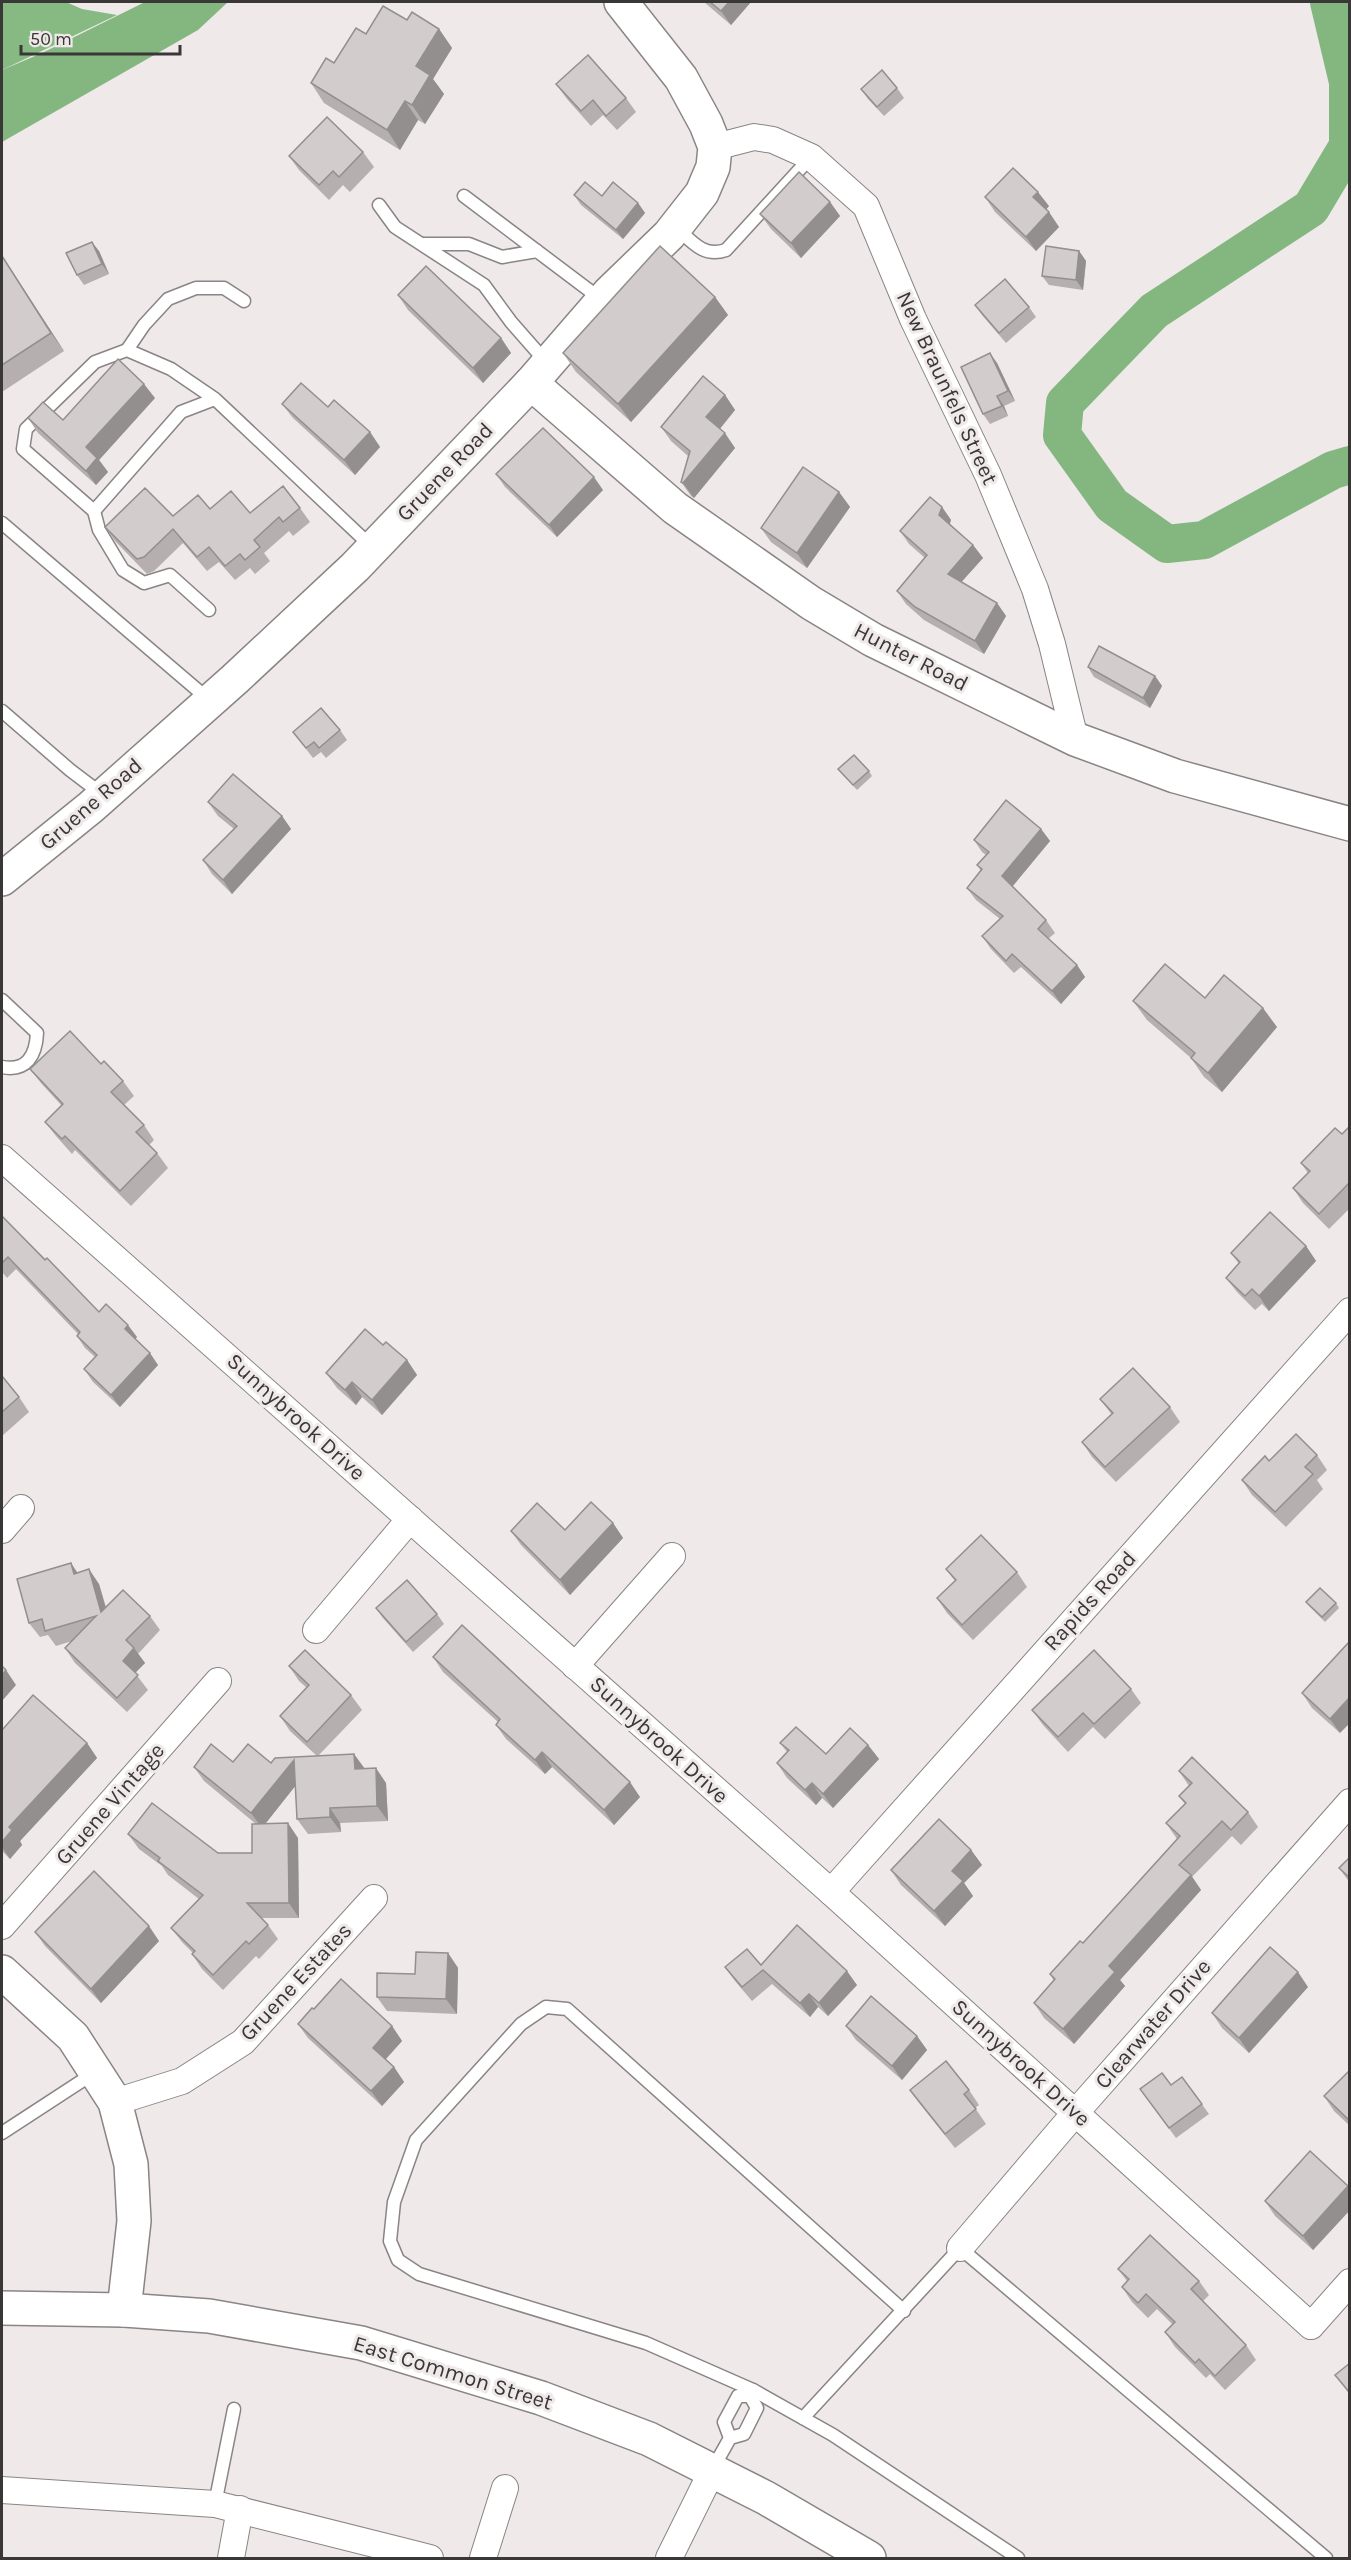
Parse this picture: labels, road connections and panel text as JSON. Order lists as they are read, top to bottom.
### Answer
{
  "streets": {
    "street": [
      "New Braunfels Street",
      "Gruene Road",
      "Hunter Road",
      "Sunnybrook Drive",
      "Rapids Road",
      "Gruene Vintage",
      "Gruene Estates",
      "Clearwater Drive",
      "East Common Street"
    ]
  },
  "crossings": [
    ["New Braunfels Street", "Gruene Road"],
    ["New Braunfels Street", "Hunter Road"],
    ["Gruene Road", "Hunter Road"],
    ["Sunnybrook Drive", "Rapids Road"],
    ["Sunnybrook Drive", "Clearwater Drive"]
  ],
  "scale_bar": "50 m"
}
